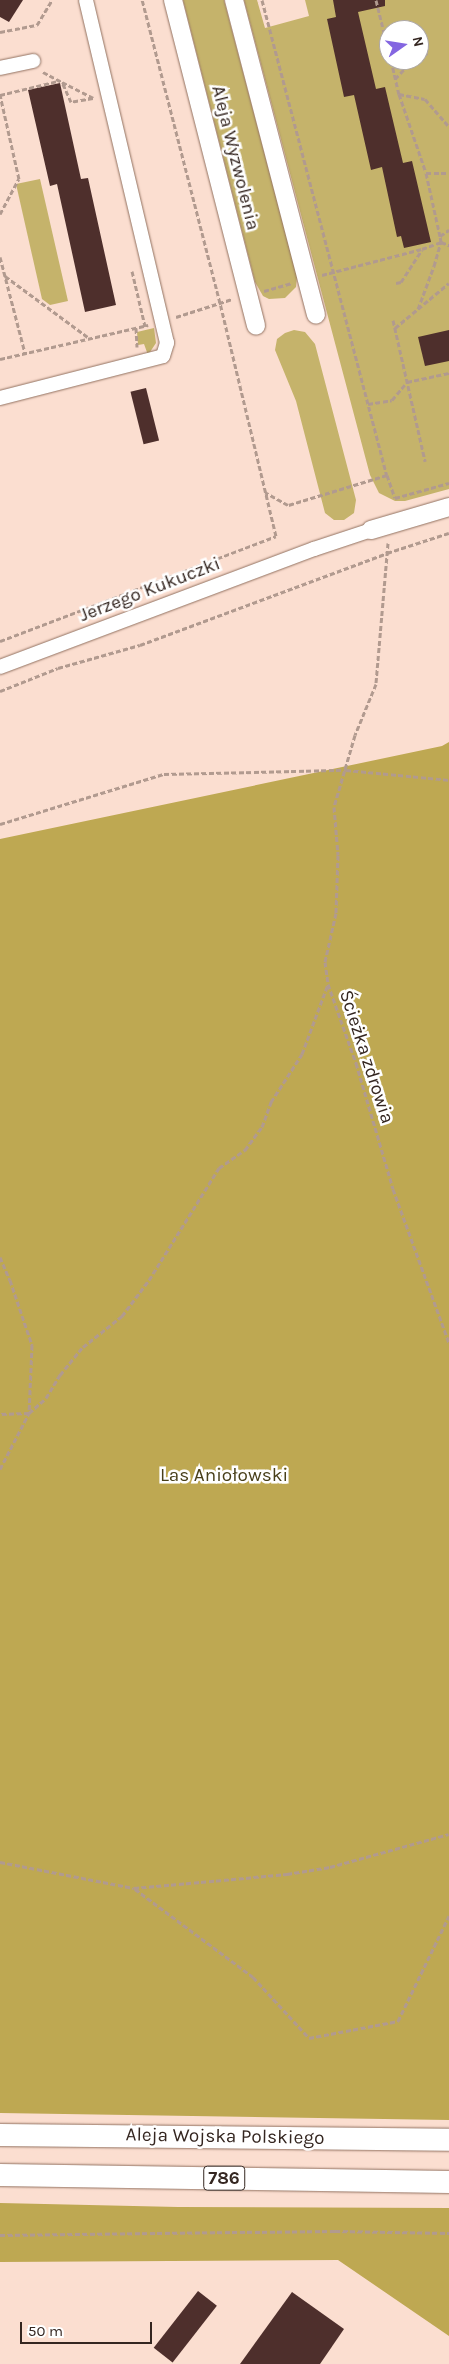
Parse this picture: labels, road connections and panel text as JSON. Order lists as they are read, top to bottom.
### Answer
{
  "streets": {
    "main road": ["Aleja Wojska Polskiego", "786"],
    "street": ["Aleja Wyzwolenia", "Jerzego Kukuczki"],
    "path": ["Ścieżka zdrowia"]
  },
  "parks": ["Las Aniołowski"],
  "scale_bar": "50 m",
  "north": "right"
}
